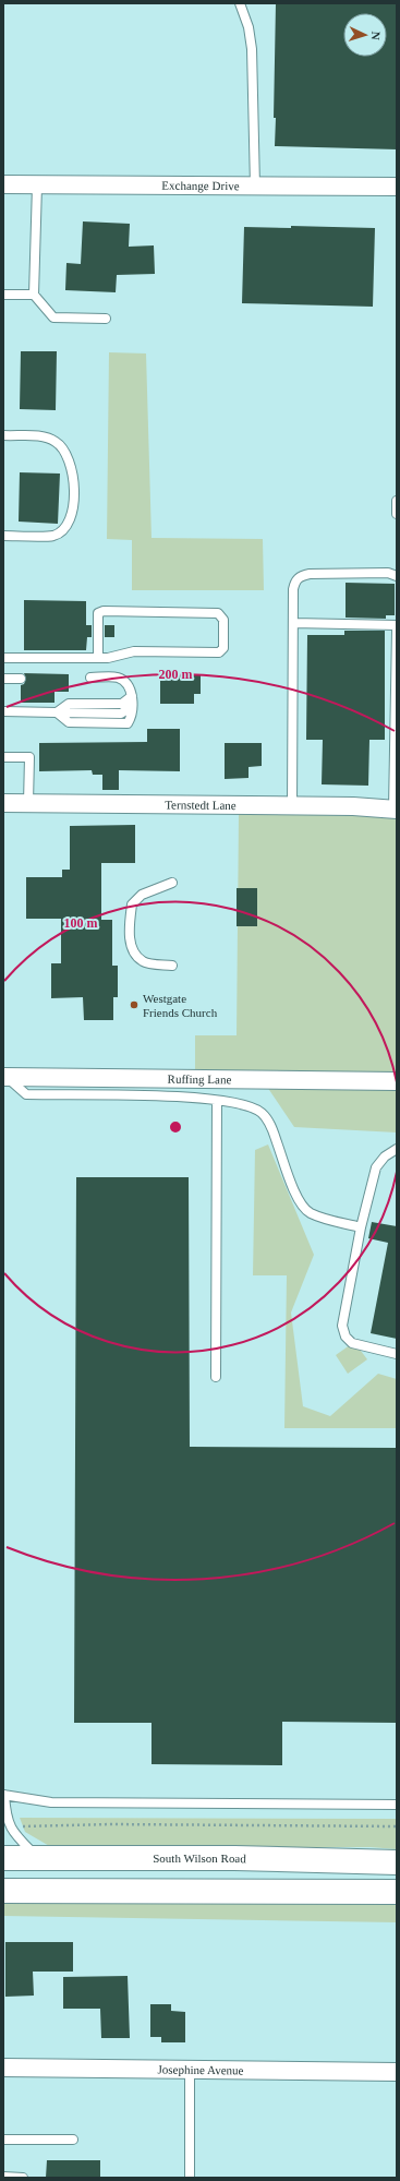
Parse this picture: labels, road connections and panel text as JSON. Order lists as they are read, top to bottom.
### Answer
{
  "streets": {
    "main road": ["South Wilson Road"],
    "street": [
      "Exchange Drive",
      "Ternstedt Lane",
      "Ruffing Lane",
      "Josephine Avenue"
    ]
  },
  "places": ["Westgate Friends Church"],
  "north": "right",
  "rings": ["200 m", "100 m"]
}
